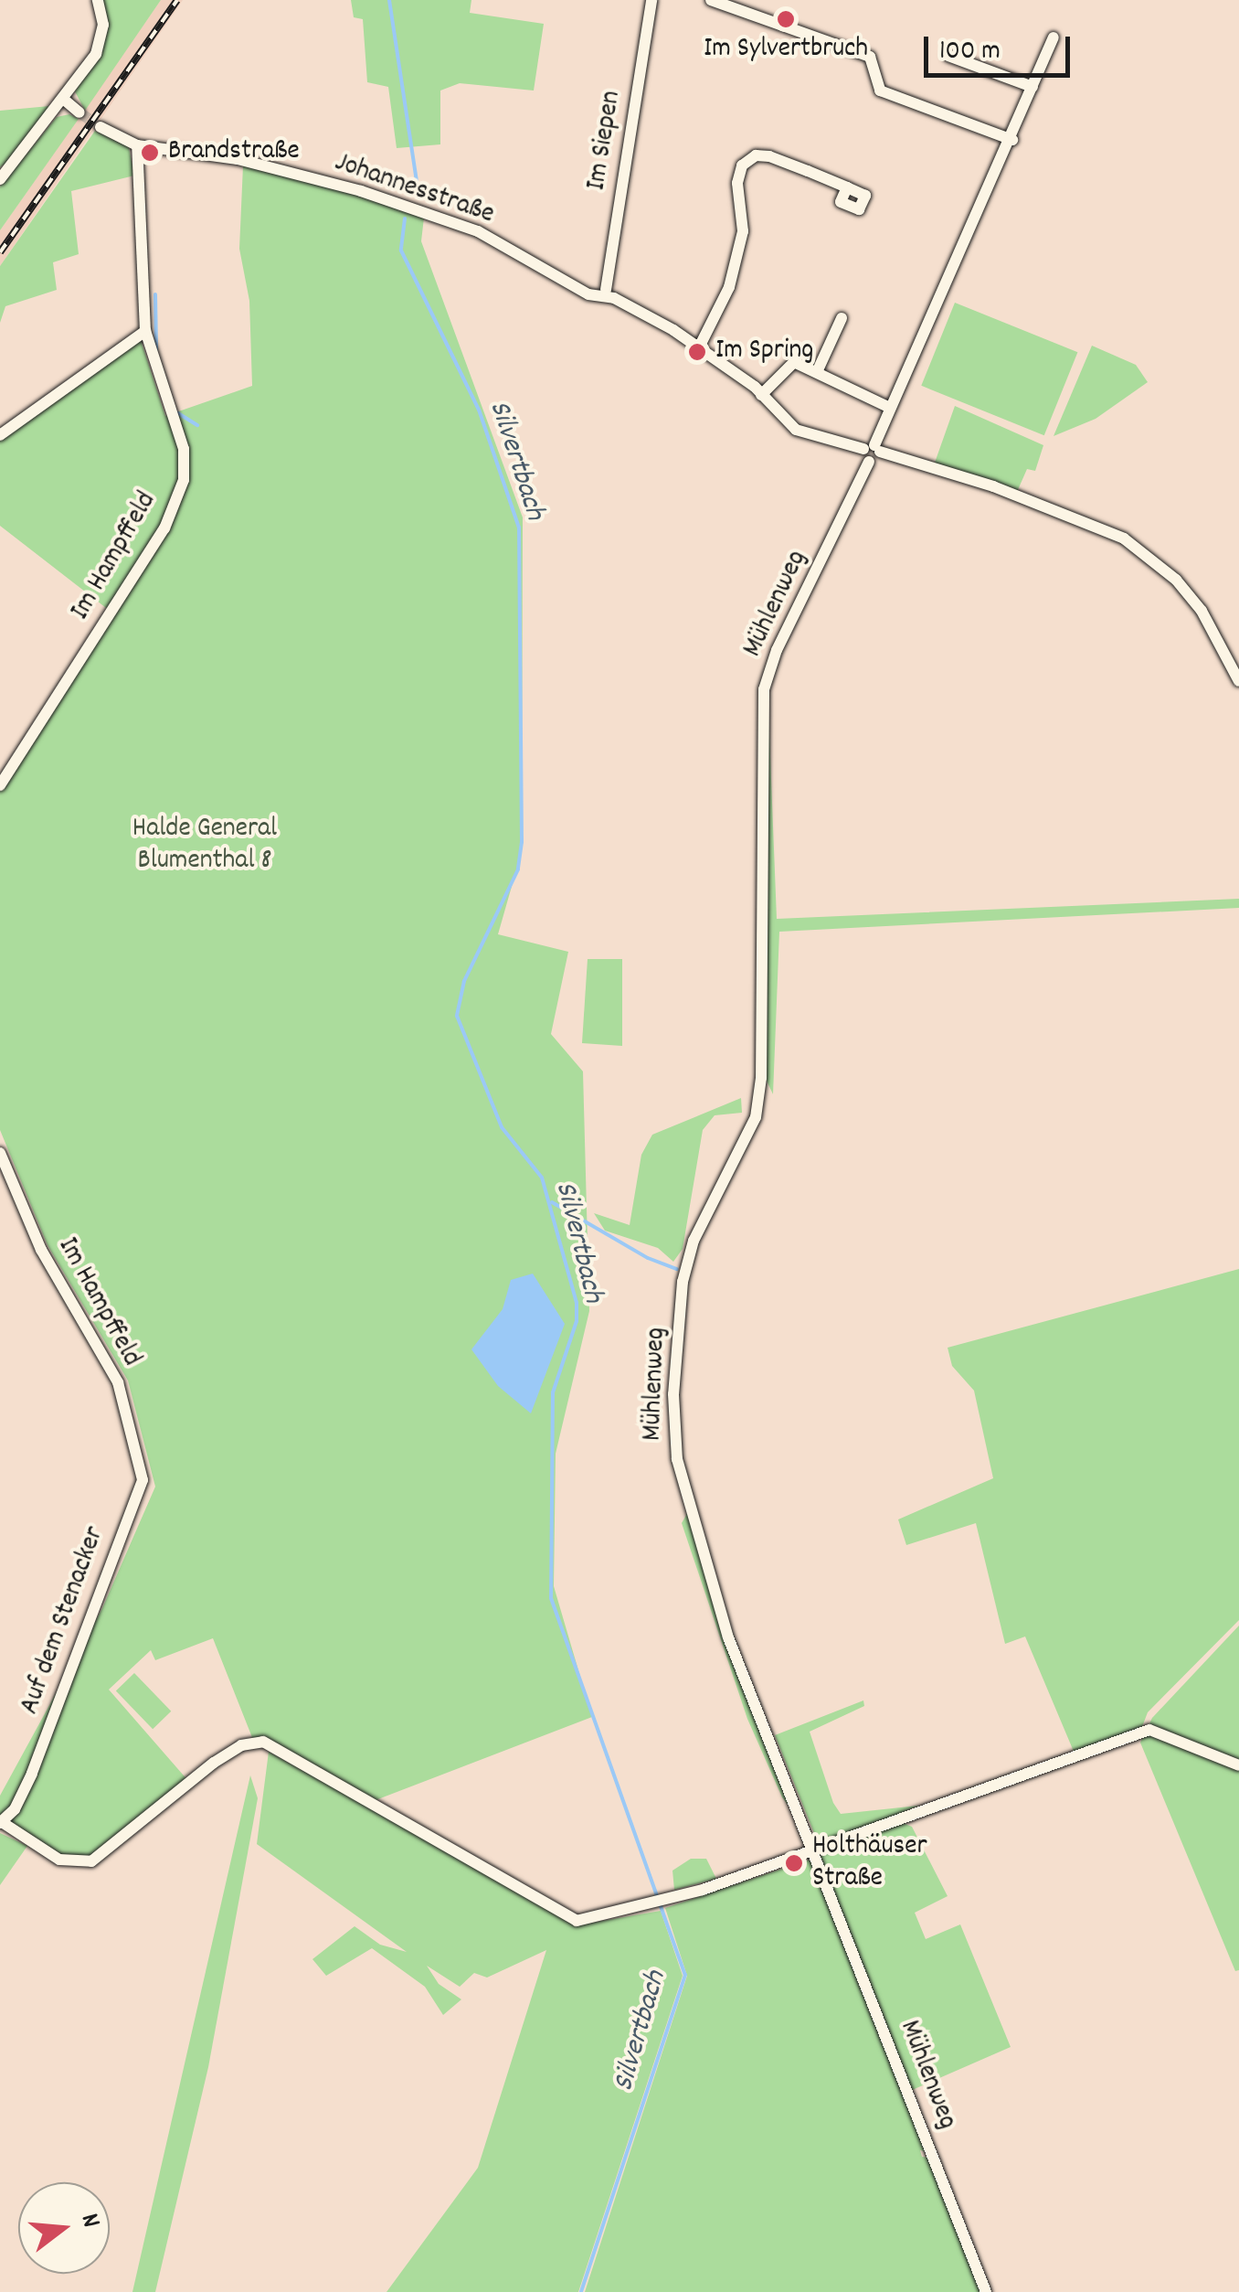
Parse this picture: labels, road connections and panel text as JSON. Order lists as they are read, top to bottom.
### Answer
{
  "streets": {
    "street": [
      "Im Siepen",
      "Johannesstraße",
      "Im Hampffeld",
      "Mühlenweg",
      "Auf dem Stenacker"
    ]
  },
  "crossings": [
    ["Im Siepen", "Johannesstraße"],
    ["Johannesstraße", "Mühlenweg"],
    ["Im Hampffeld", "Auf dem Stenacker"]
  ],
  "water": ["Silvertbach"],
  "parks": ["Halde General Blumenthal 8"],
  "places": [
    "Im Sylvertbruch",
    "Brandstraße",
    "Im Spring",
    "Holthäuser Straße"
  ],
  "scale_bar": "100 m",
  "north": "right"
}
